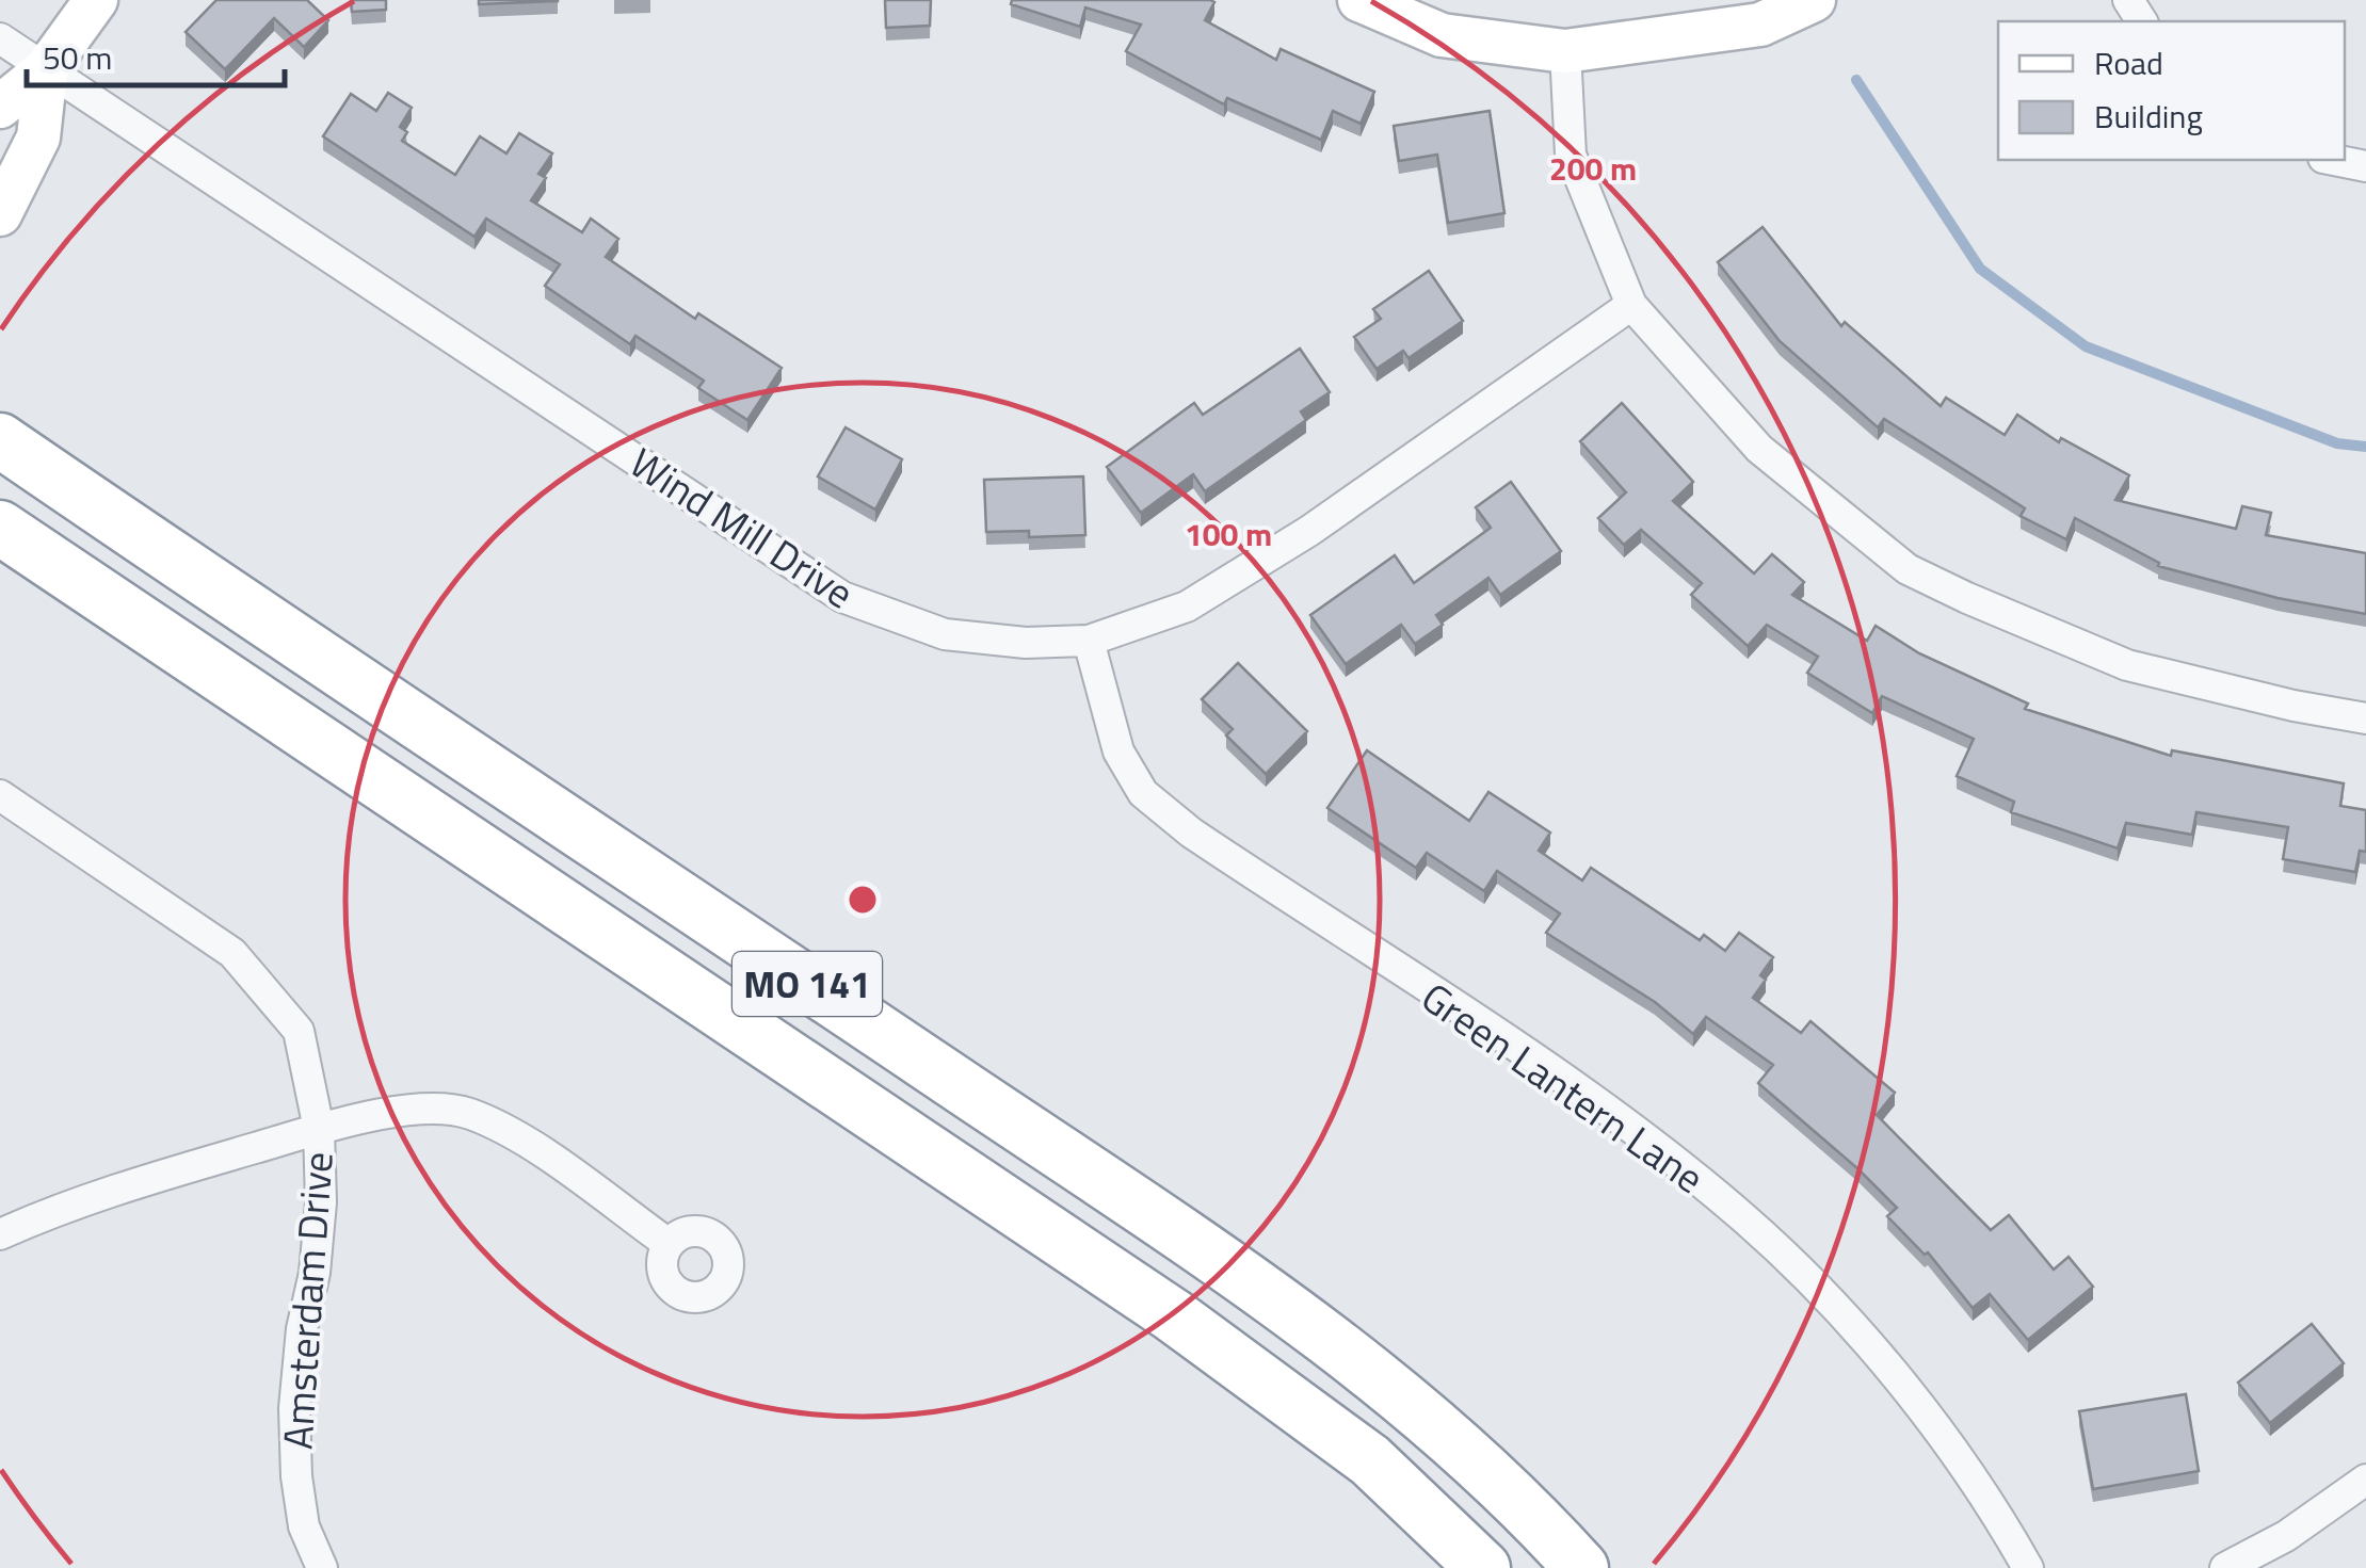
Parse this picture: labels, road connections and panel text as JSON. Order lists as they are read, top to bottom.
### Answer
{
  "streets": {
    "highway": ["MO 141"],
    "street": ["Wind Mill Drive", "Green Lantern Lane", "Amsterdam Drive"]
  },
  "crossings": [
    ["Wind Mill Drive", "Green Lantern Lane"]
  ],
  "legend": ["Road", "Building"],
  "scale_bar": "50 m",
  "rings": ["200 m", "100 m"]
}
